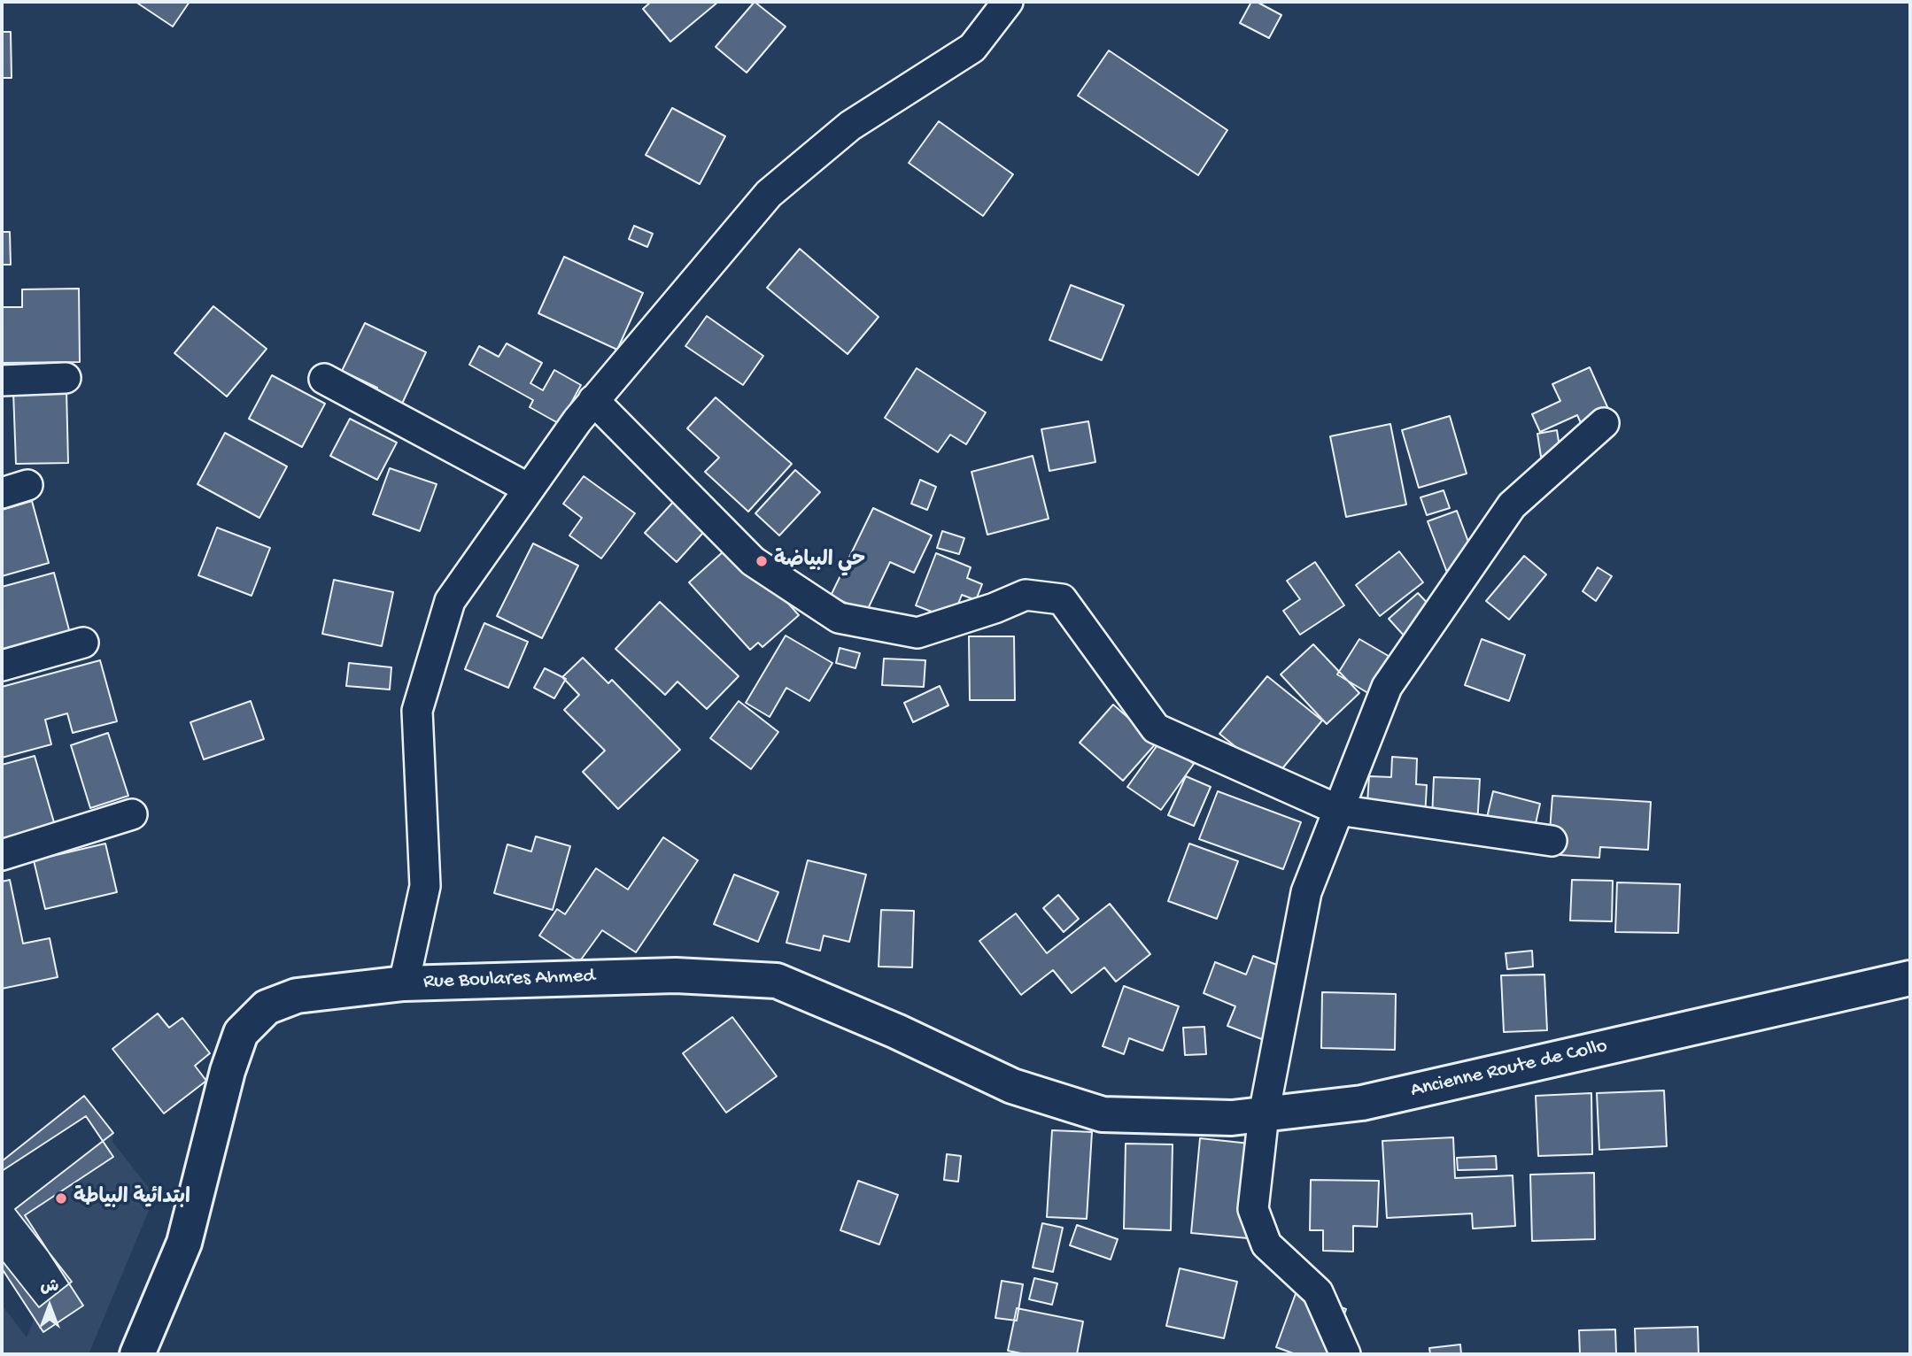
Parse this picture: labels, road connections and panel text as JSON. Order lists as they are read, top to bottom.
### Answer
{
  "streets": {
    "main road": ["Rue Boulares Ahmed", "Ancienne Route de Collo"]
  },
  "crossings": [
    ["Rue Boulares Ahmed", "Ancienne Route de Collo"]
  ],
  "places": ["حي البياضة", "ابتدائية البياطة"],
  "north": "top"
}
